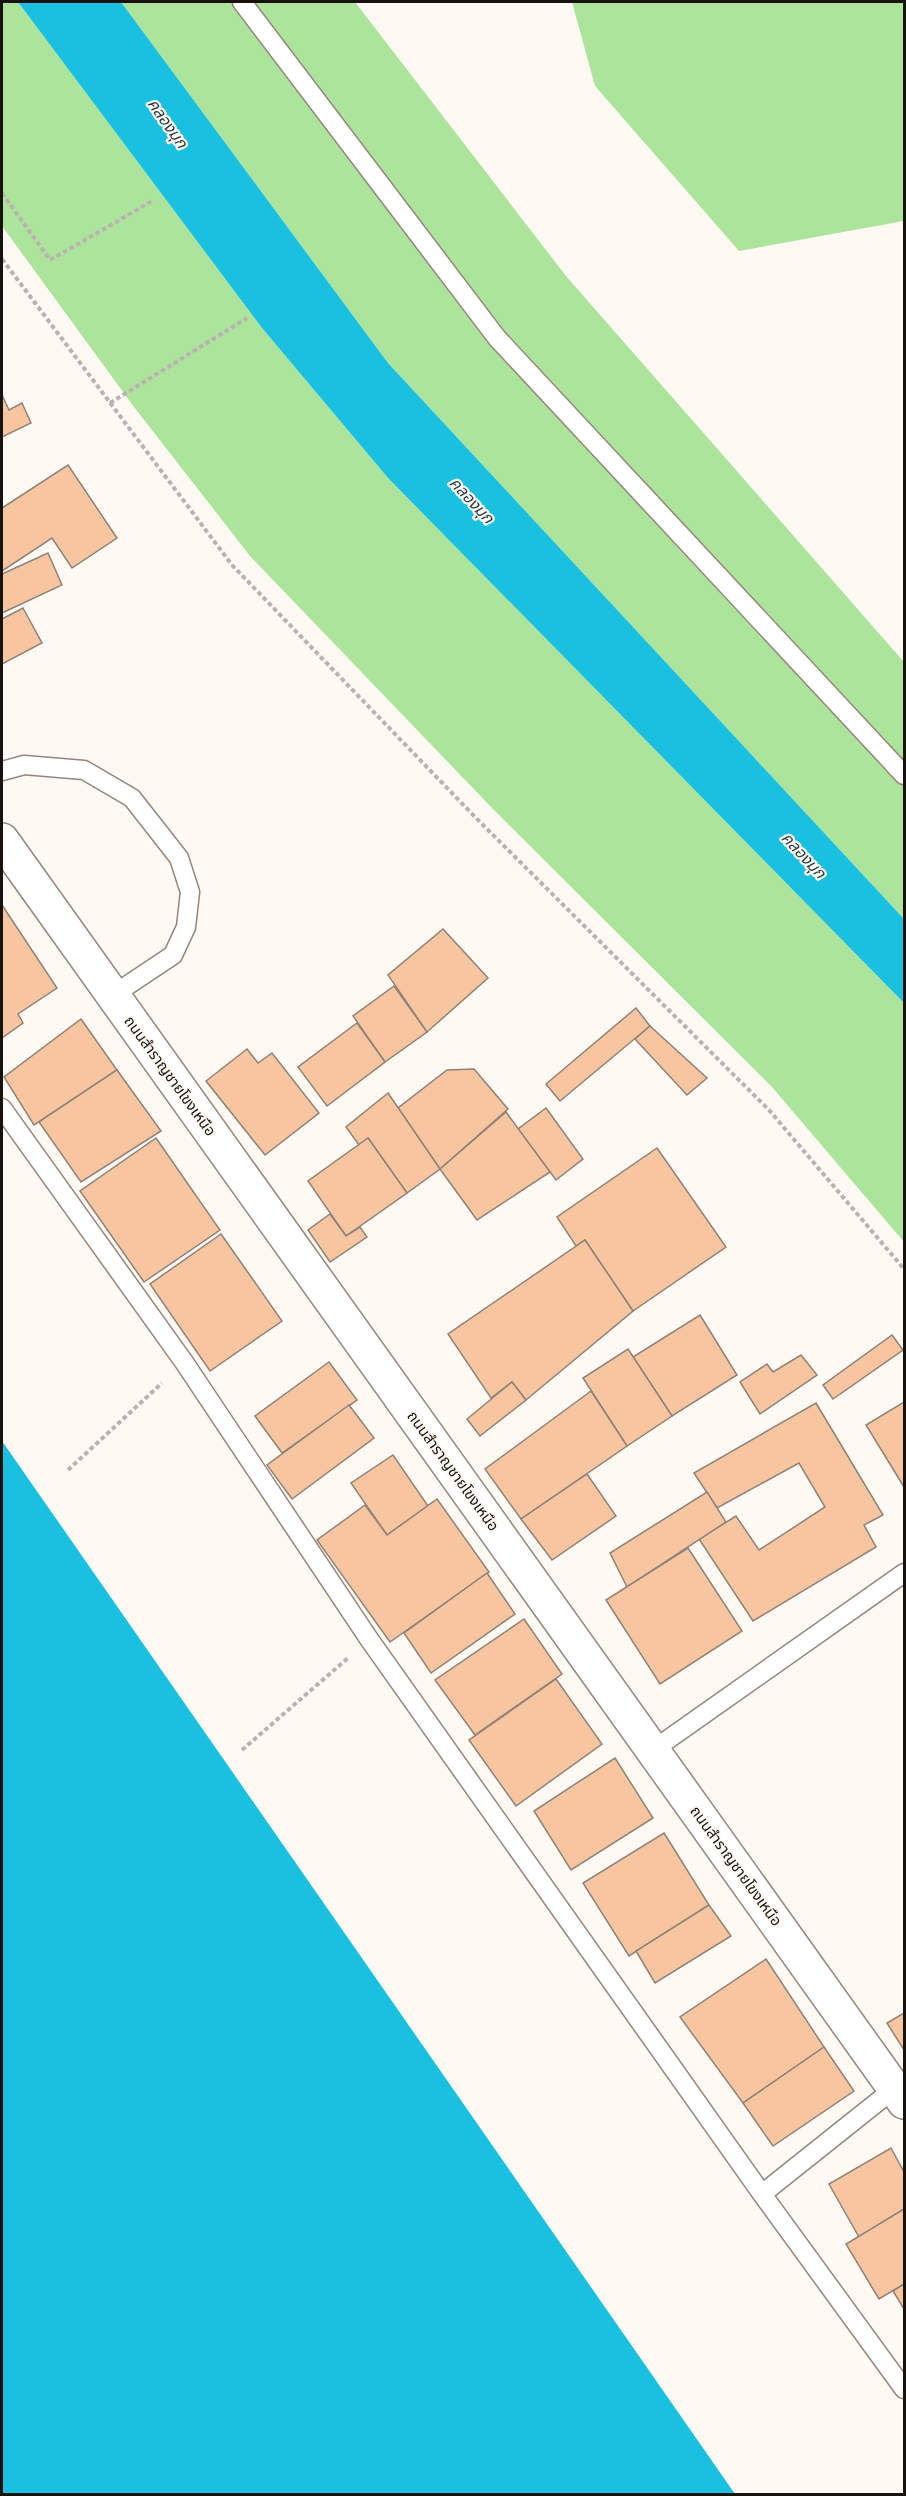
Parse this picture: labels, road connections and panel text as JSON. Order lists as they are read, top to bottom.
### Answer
{
  "streets": {
    "street": ["ถนนสำราญชายโขงเหนือ"]
  },
  "water": ["คลองมุก"]
}
